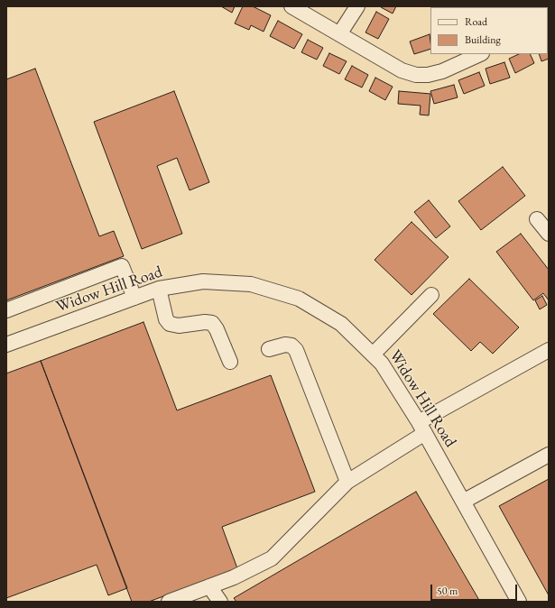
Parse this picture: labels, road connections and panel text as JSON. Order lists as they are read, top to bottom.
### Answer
{
  "streets": {
    "street": ["Widow Hill Road"]
  },
  "legend": ["Road", "Building"],
  "scale_bar": "50 m"
}
